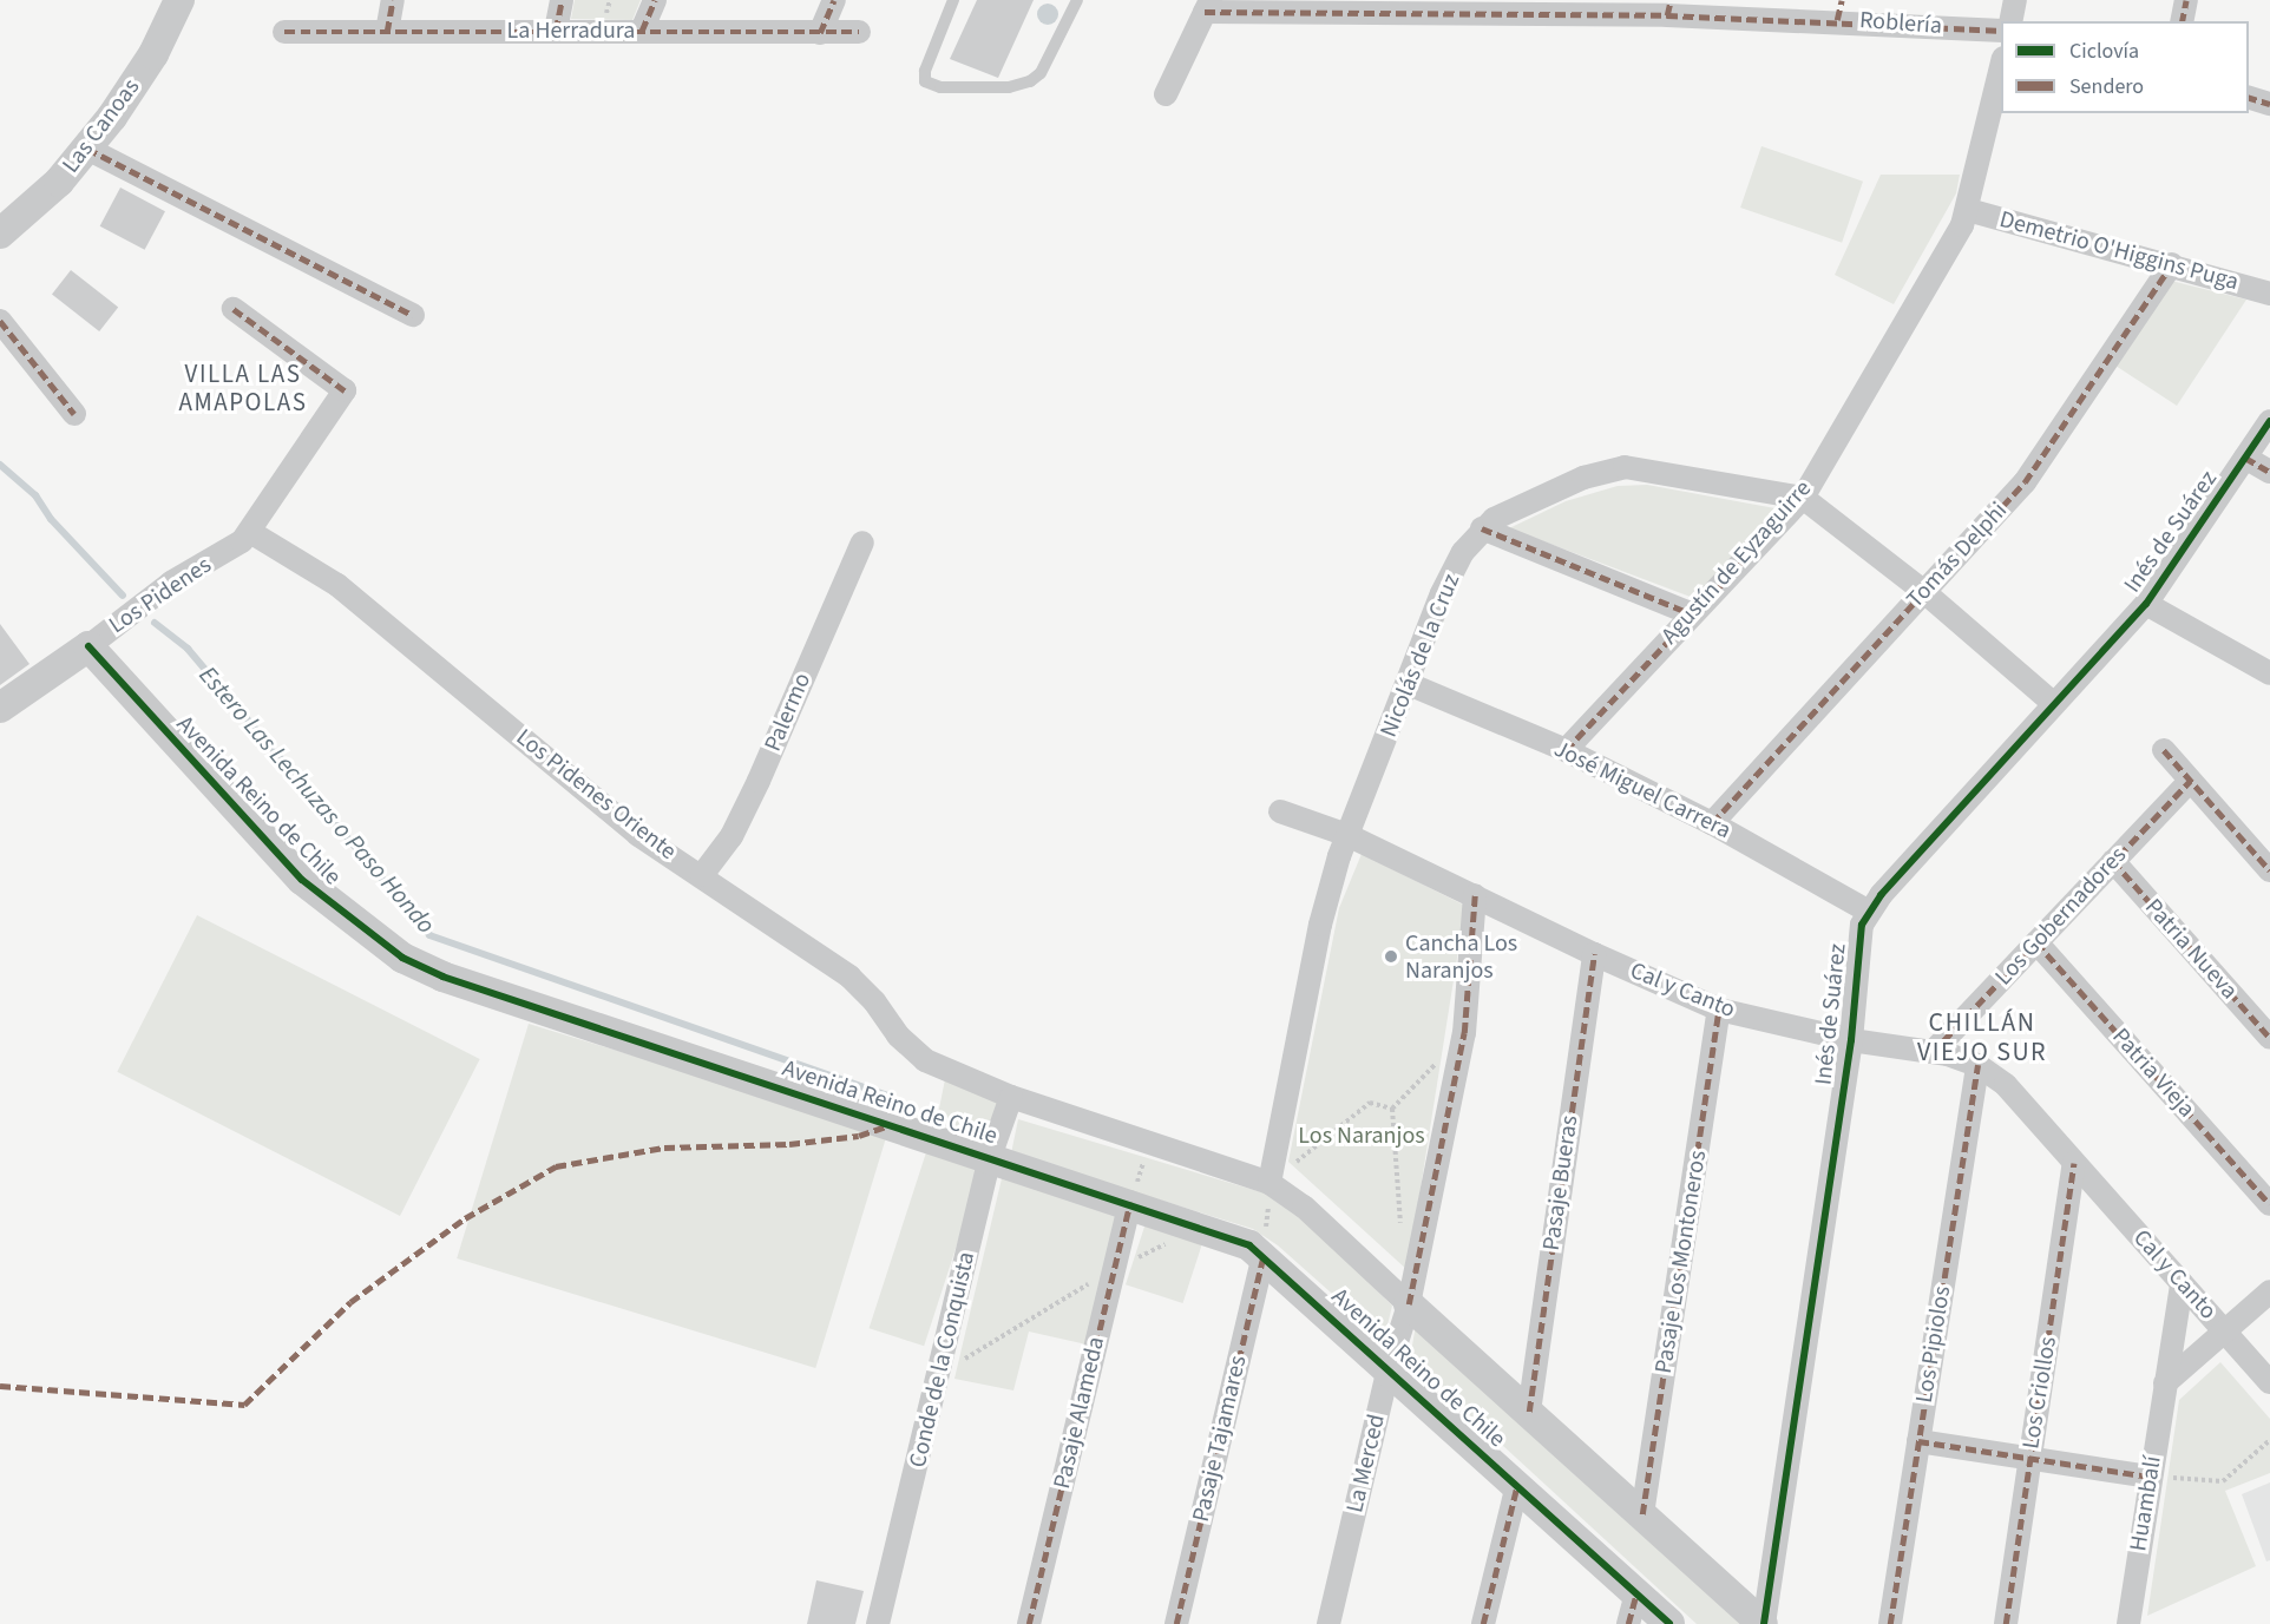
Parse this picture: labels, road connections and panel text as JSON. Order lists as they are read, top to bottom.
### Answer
{
  "streets": {
    "street": [
      "Roblería",
      "La Herradura",
      "Las Canoas",
      "Demetrio O'Higgins Puga",
      "Inés de Suárez",
      "Tomás Delphi",
      "Agustín de Eyzaguirre",
      "Los Pidenes",
      "Nicolás de la Cruz",
      "Palermo",
      "José Miguel Carrera",
      "Los Pidenes Oriente",
      "Avenida Reino de Chile",
      "Los Gobernadores",
      "Patria Nueva",
      "Cal y Canto",
      "Patria Vieja",
      "Pasaje Bueras",
      "Pasaje Los Montoneros",
      "Los Pipiolos",
      "Conde de la Conquista",
      "Los Criollos",
      "Pasaje Alameda",
      "Pasaje Tajamares",
      "La Merced",
      "Huambalí"
    ]
  },
  "crossings": [
    ["Demetrio O'Higgins Puga", "Tomás Delphi"],
    ["Demetrio O'Higgins Puga", "Agustín de Eyzaguirre"],
    ["Inés de Suárez", "Nicolás de la Cruz"],
    ["Inés de Suárez", "José Miguel Carrera"],
    ["Inés de Suárez", "Avenida Reino de Chile"],
    ["Inés de Suárez", "Cal y Canto"],
    ["Tomás Delphi", "Nicolás de la Cruz"],
    ["Tomás Delphi", "José Miguel Carrera"],
    ["Agustín de Eyzaguirre", "Nicolás de la Cruz"],
    ["Agustín de Eyzaguirre", "José Miguel Carrera"],
    ["Los Pidenes", "Los Pidenes Oriente"],
    ["Los Pidenes", "Avenida Reino de Chile"],
    ["Nicolás de la Cruz", "José Miguel Carrera"],
    ["Nicolás de la Cruz", "Avenida Reino de Chile"],
    ["Nicolás de la Cruz", "Cal y Canto"],
    ["Palermo", "Los Pidenes Oriente"],
    ["Los Pidenes Oriente", "Avenida Reino de Chile"],
    ["Los Pidenes Oriente", "Conde de la Conquista"],
    ["Avenida Reino de Chile", "Pasaje Bueras"],
    ["Avenida Reino de Chile", "Pasaje Los Montoneros"],
    ["Avenida Reino de Chile", "Conde de la Conquista"],
    ["Avenida Reino de Chile", "Pasaje Alameda"],
    ["Avenida Reino de Chile", "Pasaje Tajamares"],
    ["Avenida Reino de Chile", "La Merced"],
    ["Los Gobernadores", "Patria Nueva"],
    ["Los Gobernadores", "Cal y Canto"],
    ["Los Gobernadores", "Patria Vieja"],
    ["Cal y Canto", "Pasaje Bueras"],
    ["Cal y Canto", "Pasaje Los Montoneros"],
    ["Cal y Canto", "Los Pipiolos"],
    ["Cal y Canto", "Los Criollos"],
    ["Cal y Canto", "La Merced"],
    ["Cal y Canto", "Huambalí"]
  ],
  "districts": ["VILLA LAS AMAPOLAS", "CHILLÁN VIEJO SUR"],
  "water": ["Estero Las Lechuzas o Paso Hondo"],
  "parks": ["Los Naranjos"],
  "places": ["Cancha Los Naranjos"],
  "legend": ["Ciclovía", "Sendero"]
}
